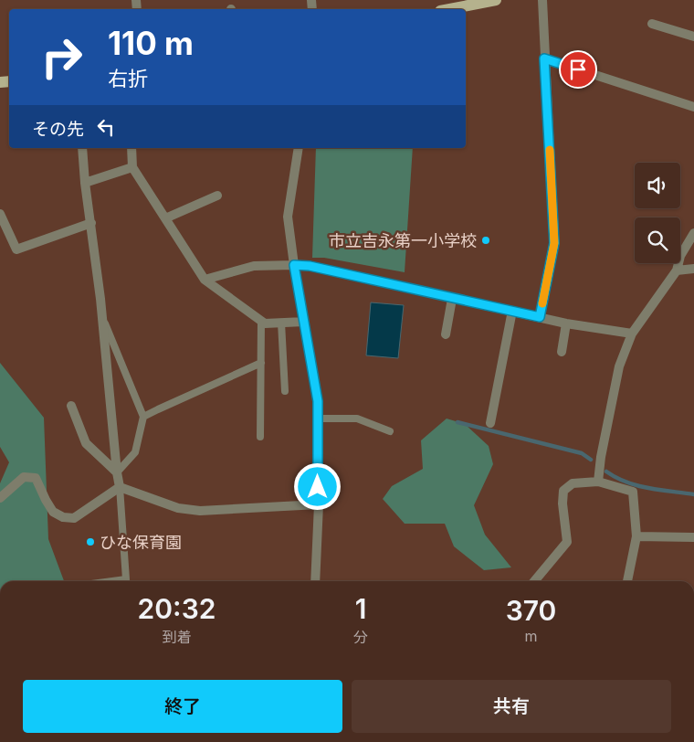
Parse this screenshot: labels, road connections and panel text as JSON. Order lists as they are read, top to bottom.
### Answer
{
  "places": ["市立吉永第一小学校", "ひな保育園"],
  "page": {
    "turn": ["110 m", "右折"],
    "then": "その先",
    "eta": [
      "20:32",
      "到着",
      "1",
      "分",
      "370",
      "m"
    ],
    "buttons": ["終了", "共有"]
  }
}
